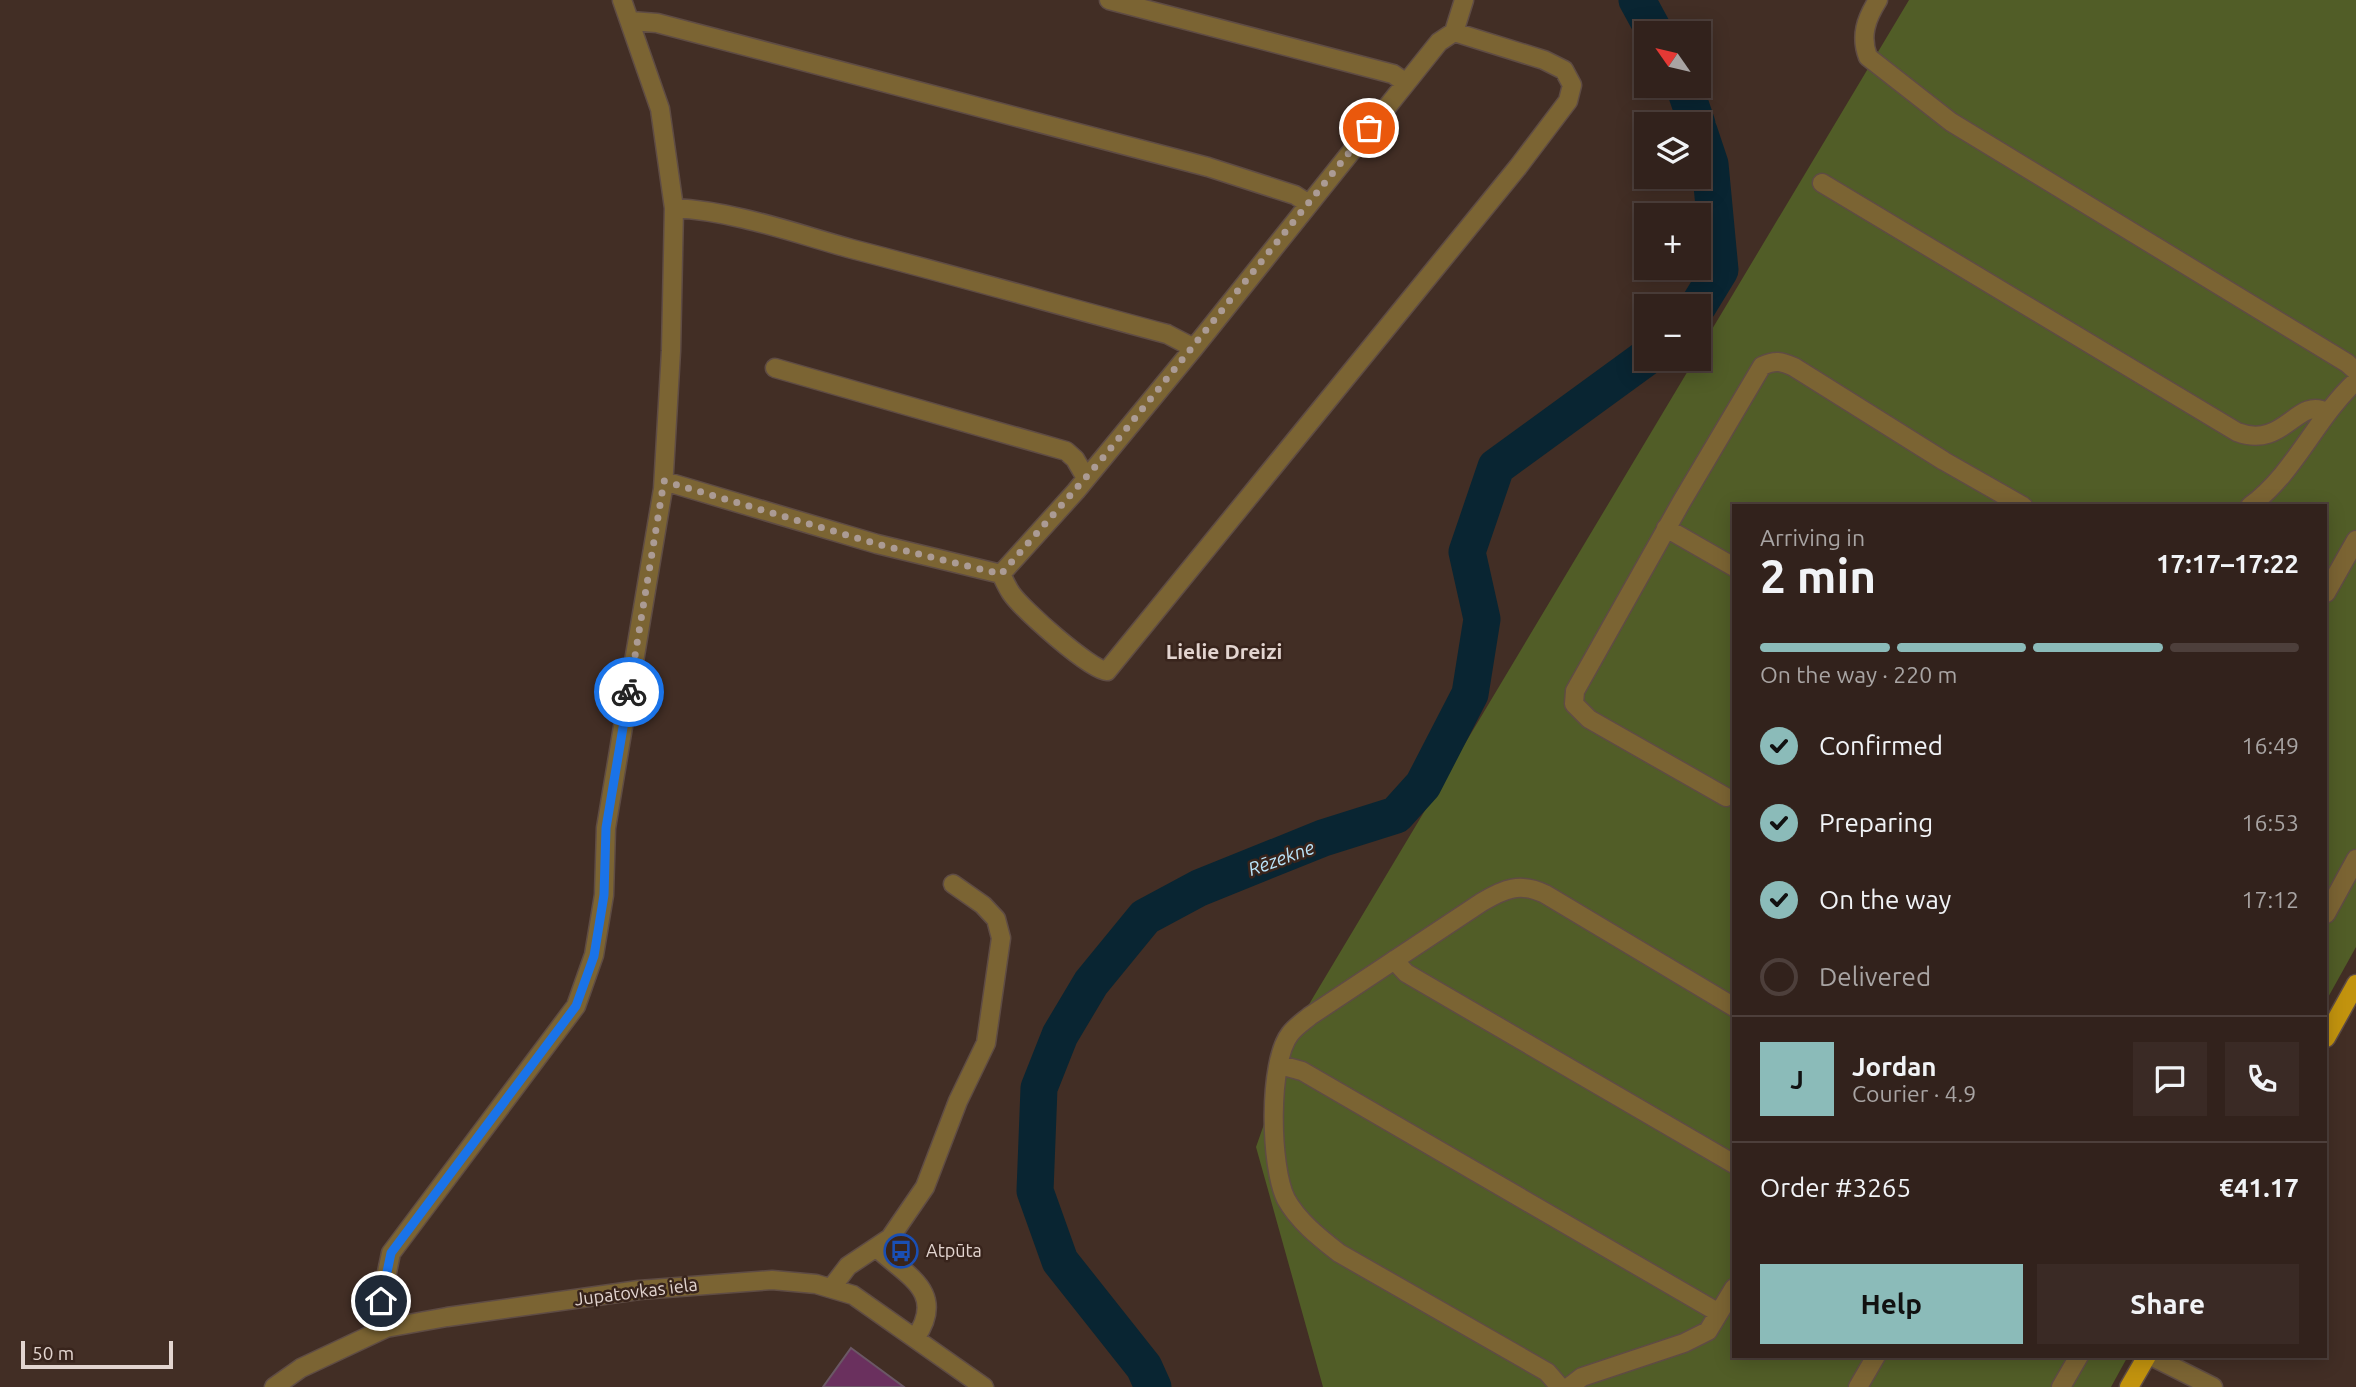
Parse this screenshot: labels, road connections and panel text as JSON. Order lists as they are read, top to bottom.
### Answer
{
  "streets": {
    "street": ["Jupatovkas iela"]
  },
  "districts": ["Lielie Dreizi"],
  "water": ["Rēzekne"],
  "places": {
    "bus stop": ["Atpūta"]
  },
  "scale_bar": "50 m",
  "north": "top left",
  "page": {
    "map_buttons": ["+", "−"],
    "heading": ["2 min", "Arriving in", "17:17–17:22"],
    "panel": [
      "Jordan",
      "Courier · 4.9",
      "Order #3265",
      "€41.17"
    ],
    "bar": "On the way · 220 m",
    "list": [
      ["Confirmed", "16:49"],
      ["Preparing", "16:53"],
      ["On the way", "17:12"],
      "Delivered"
    ],
    "round": "J",
    "buttons": ["Help", "Share"],
    "scale": "50 m"
  }
}
